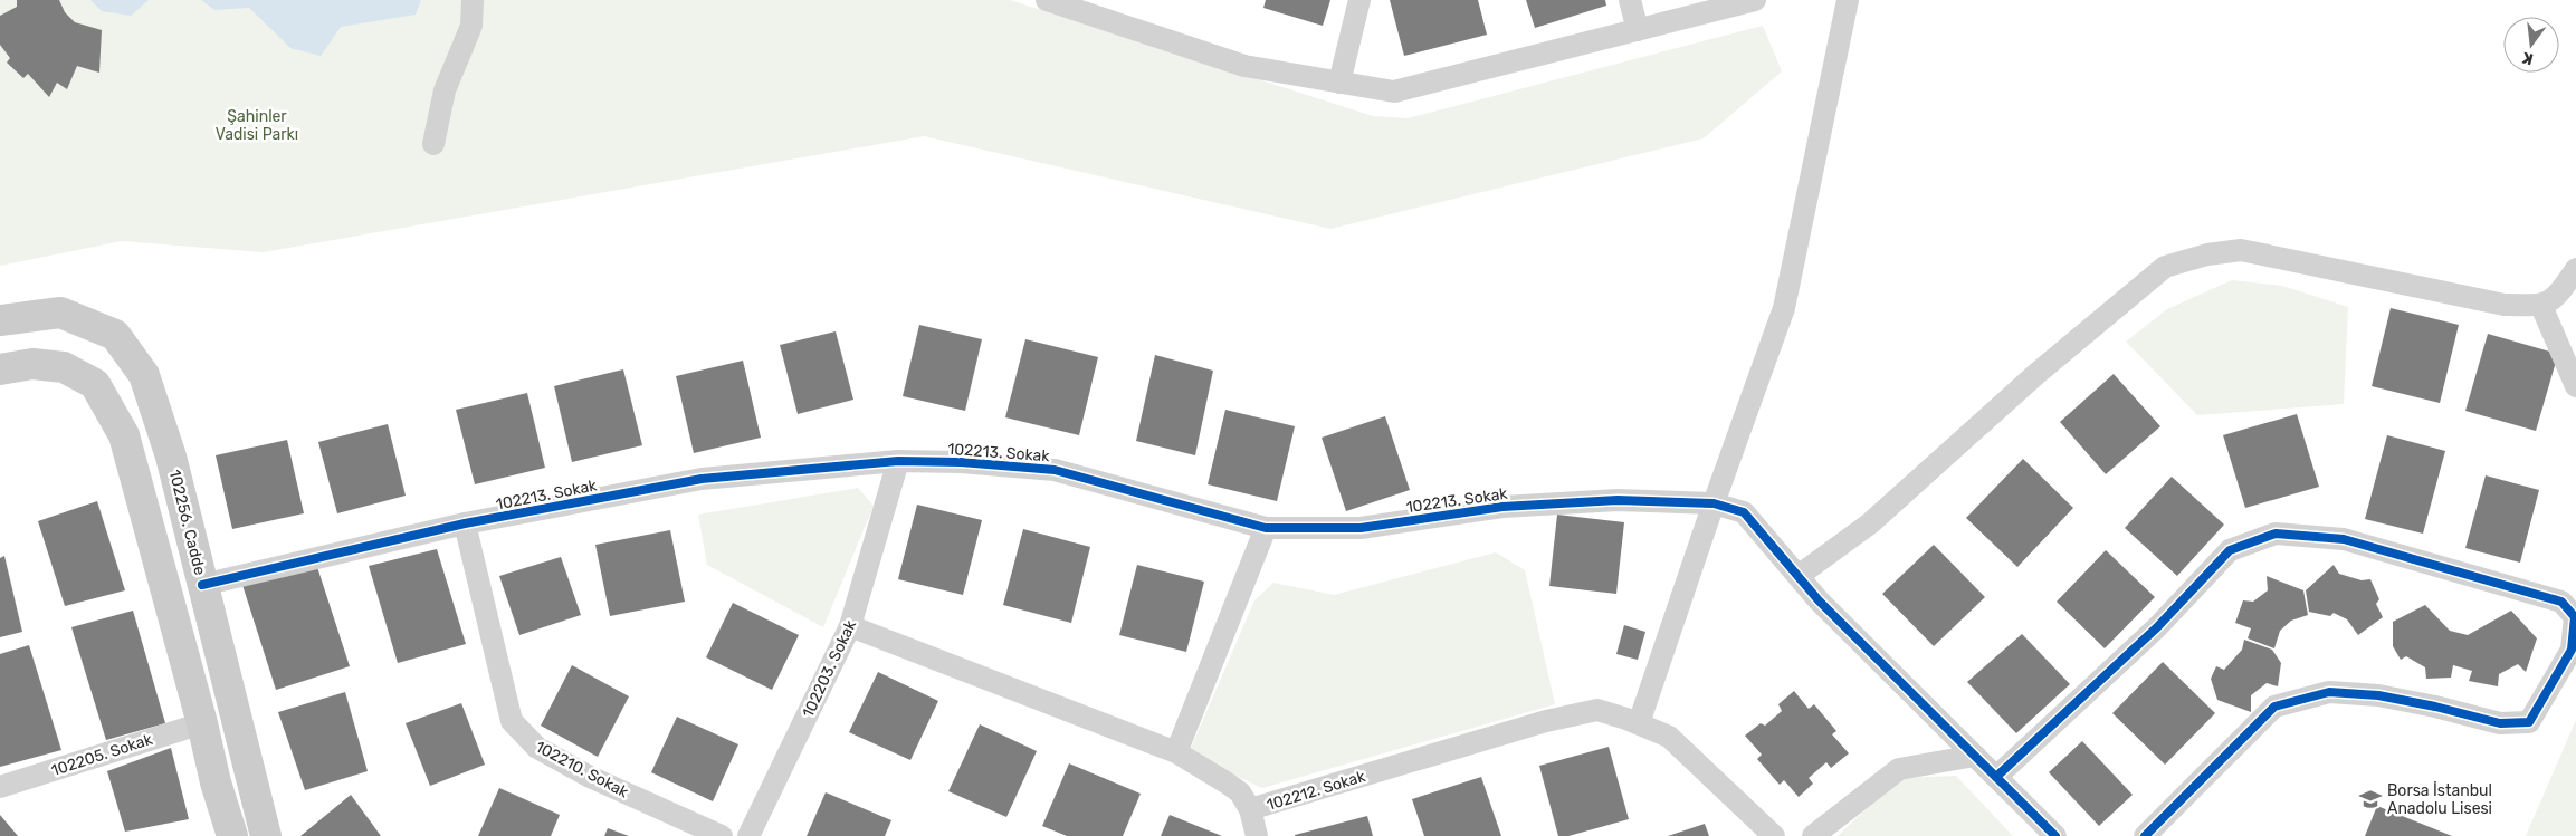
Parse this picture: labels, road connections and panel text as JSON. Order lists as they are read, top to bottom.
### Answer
{
  "streets": {
    "street": [
      "102213. Sokak",
      "102256. Cadde",
      "102203. Sokak",
      "102205. Sokak",
      "102210. Sokak",
      "102212. Sokak"
    ]
  },
  "crossings": [
    ["102213. Sokak", "102256. Cadde"],
    ["102213. Sokak", "102203. Sokak"],
    ["102213. Sokak", "102210. Sokak"],
    ["102203. Sokak", "102212. Sokak"]
  ],
  "parks": ["Şahinler Vadisi Parkı"],
  "places": {
    "school or university": ["Borsa İstanbul Anadolu Lisesi"]
  },
  "north": "bottom"
}
